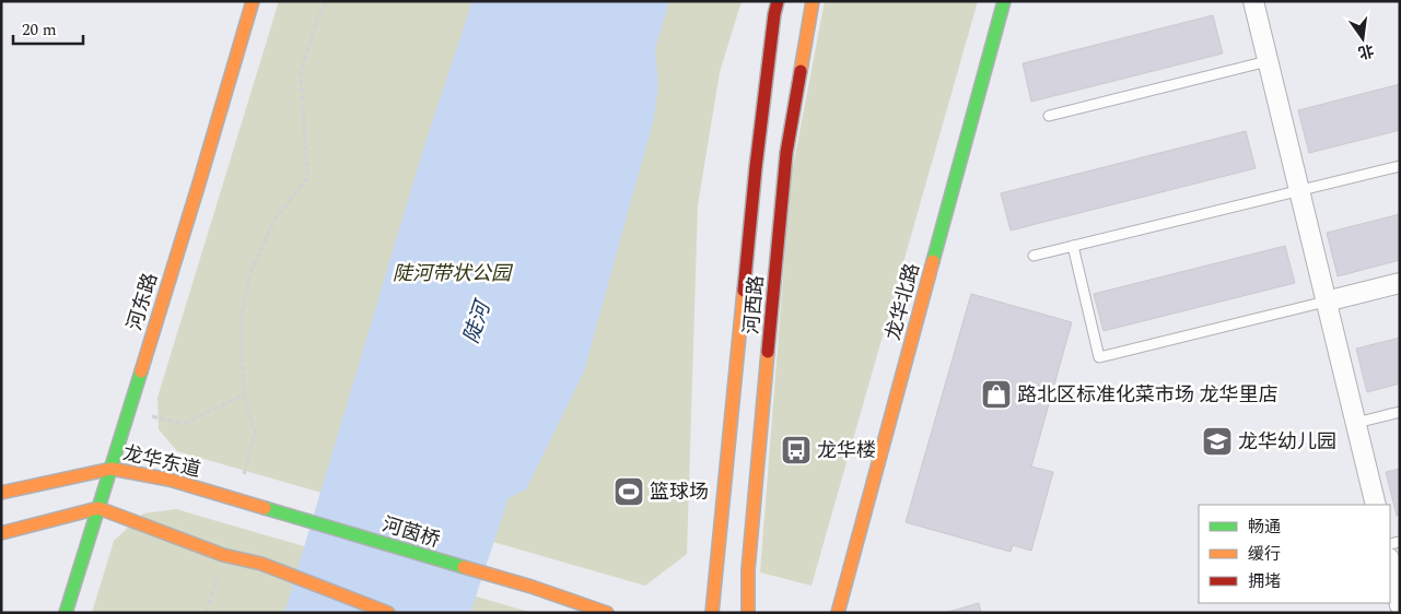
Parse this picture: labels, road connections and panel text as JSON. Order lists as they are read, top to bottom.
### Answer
{
  "streets": {
    "main road": [
      "河东路",
      "龙华北路",
      "河西路",
      "龙华东道",
      "河茵桥"
    ]
  },
  "crossings": [
    ["河东路", "龙华东道"],
    ["龙华东道", "河茵桥"]
  ],
  "water": ["陡河"],
  "parks": ["陡河带状公园"],
  "places": {
    "shop": ["路北区标准化菜市场 龙华里店"],
    "school or university": ["龙华幼儿园"],
    "bus stop": ["龙华楼"],
    "sports": ["篮球场"]
  },
  "legend": ["畅通", "缓行", "拥堵"],
  "scale_bar": "20 m",
  "north": "bottom"
}
